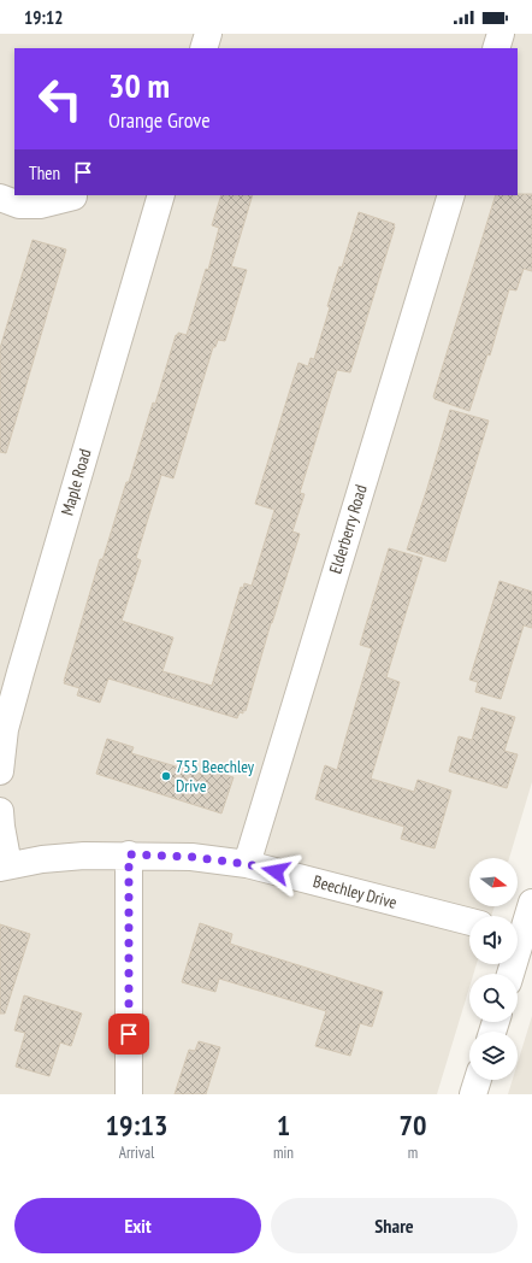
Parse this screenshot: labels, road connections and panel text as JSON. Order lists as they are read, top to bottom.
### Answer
{
  "streets": {
    "street": ["Maple Road", "Elderberry Road", "Beechley Drive"]
  },
  "crossings": [
    ["Elderberry Road", "Beechley Drive"]
  ],
  "places": ["755 Beechley Drive"],
  "north": "right",
  "page": {
    "status": "19:12",
    "turn": ["30 m", "Orange Grove"],
    "then": "Then",
    "eta": [
      "19:13",
      "Arrival",
      "1",
      "min",
      "70",
      "m"
    ],
    "buttons": ["Exit", "Share"]
  }
}
